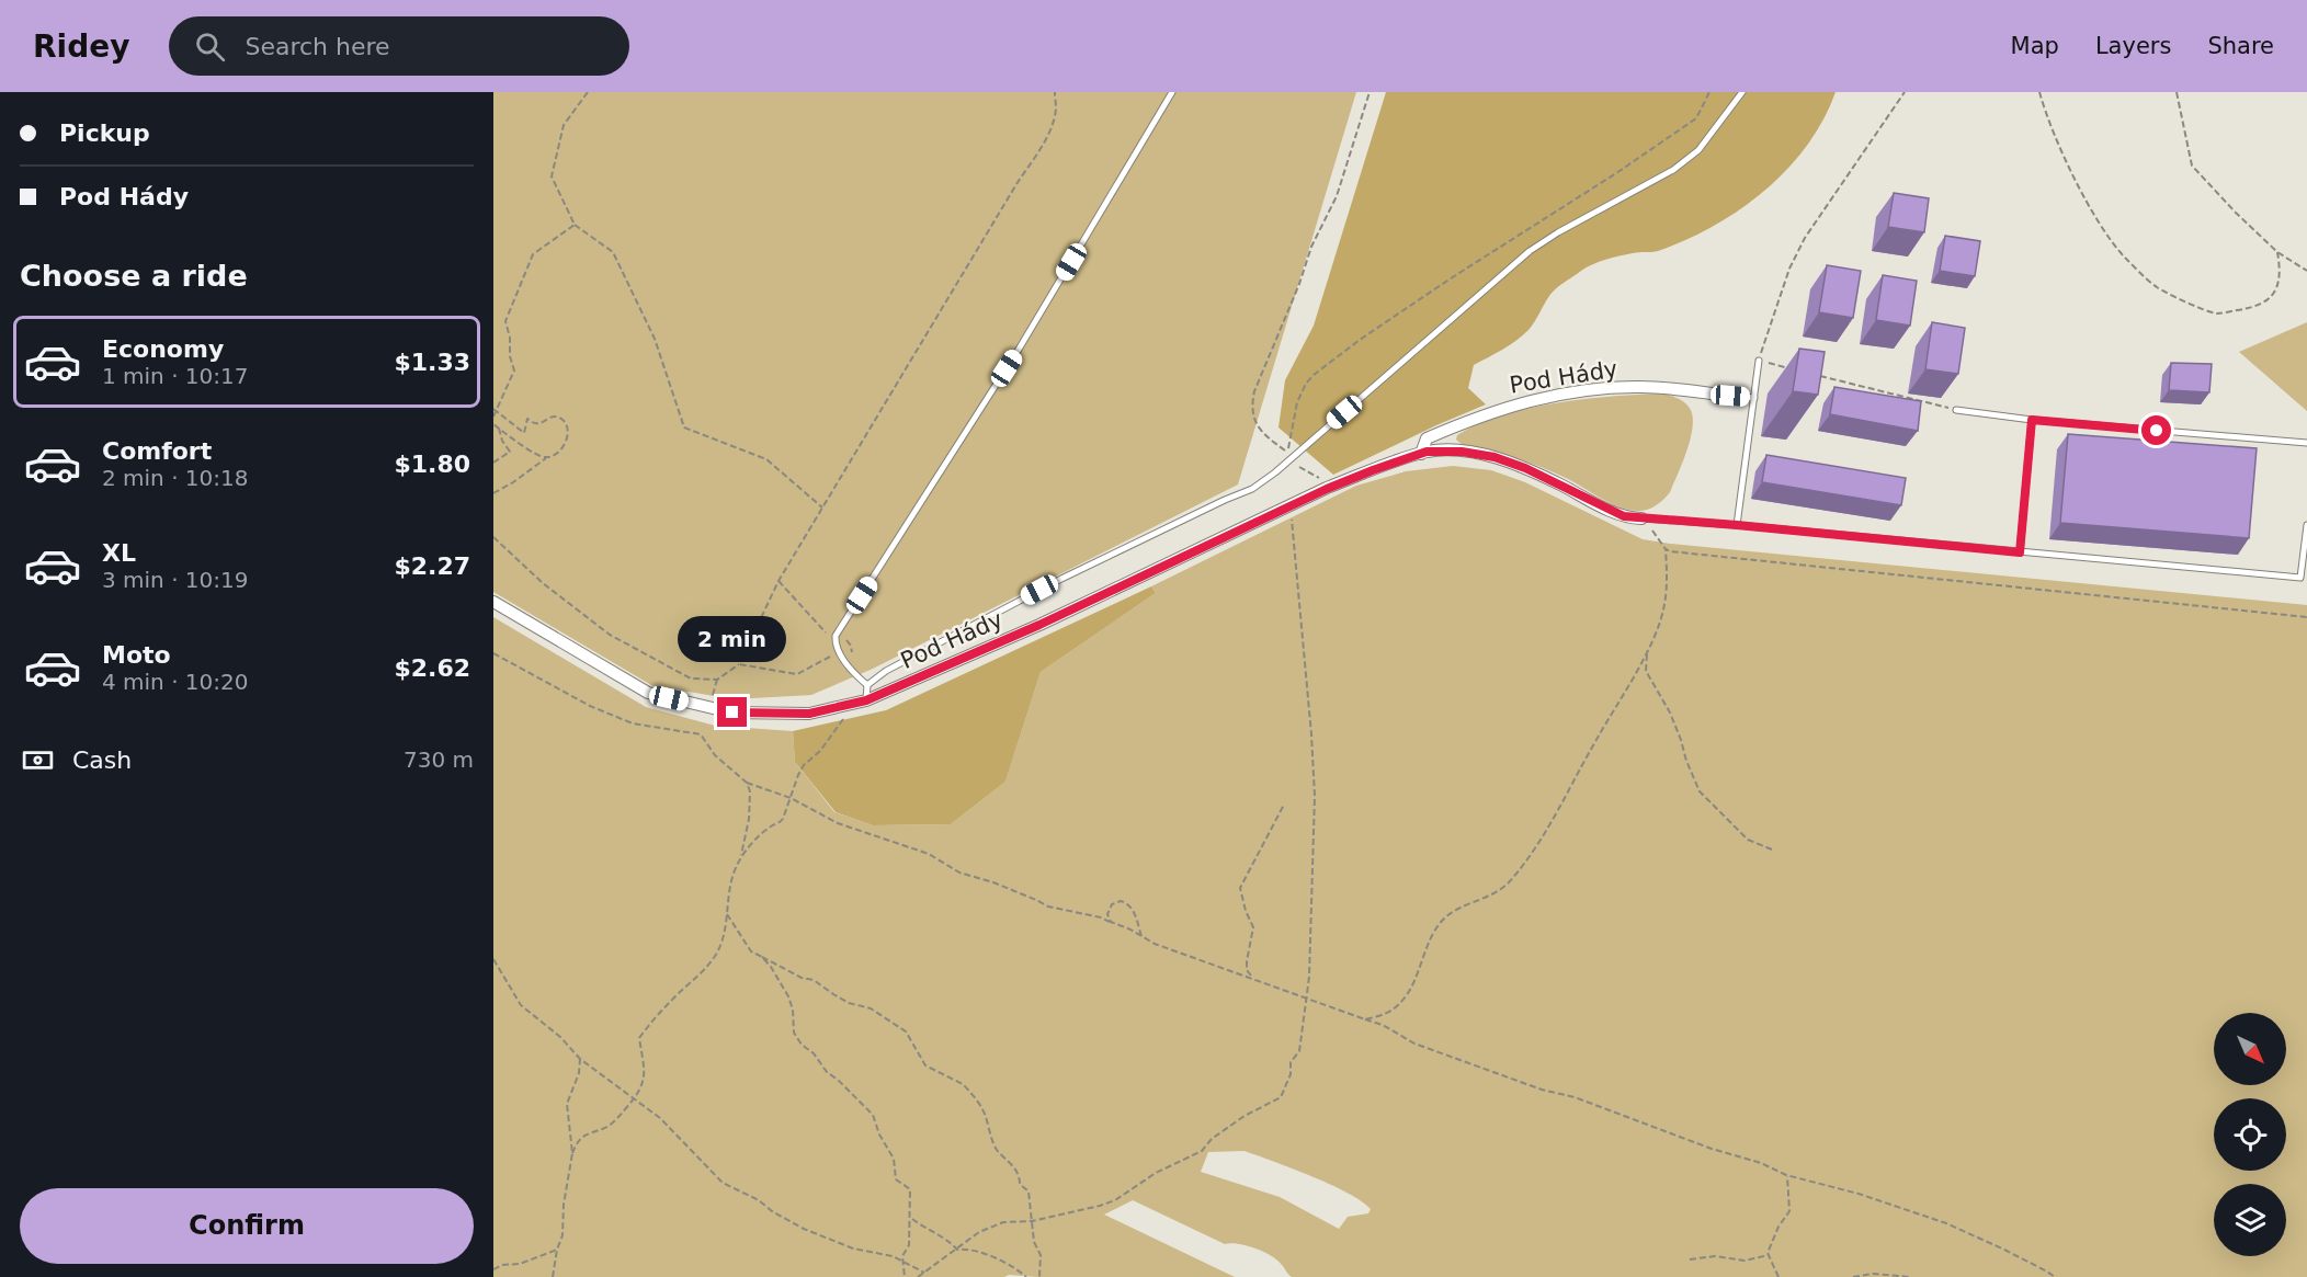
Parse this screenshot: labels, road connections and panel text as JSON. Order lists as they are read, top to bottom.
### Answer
{
  "streets": {
    "street": ["Pod Hády"]
  },
  "north": "bottom right",
  "page": {
    "header": "Ridey",
    "search": "Search here",
    "nav": ["Map", "Layers", "Share"],
    "banner": ["Pickup", "Pod Hády"],
    "heading": "Choose a ride",
    "list": [
      {
        "name": "Economy",
        "note": "1 min · 10:17",
        "value": "$1.33"
      },
      {
        "name": "Comfort",
        "note": "2 min · 10:18",
        "value": "$1.80"
      },
      {
        "name": "XL",
        "note": "3 min · 10:19",
        "value": "$2.27"
      },
      {
        "name": "Moto",
        "note": "4 min · 10:20",
        "value": "$2.62"
      }
    ],
    "bubble": "2 min",
    "pay": ["Cash", "730 m"],
    "buttons": "Confirm"
  }
}
